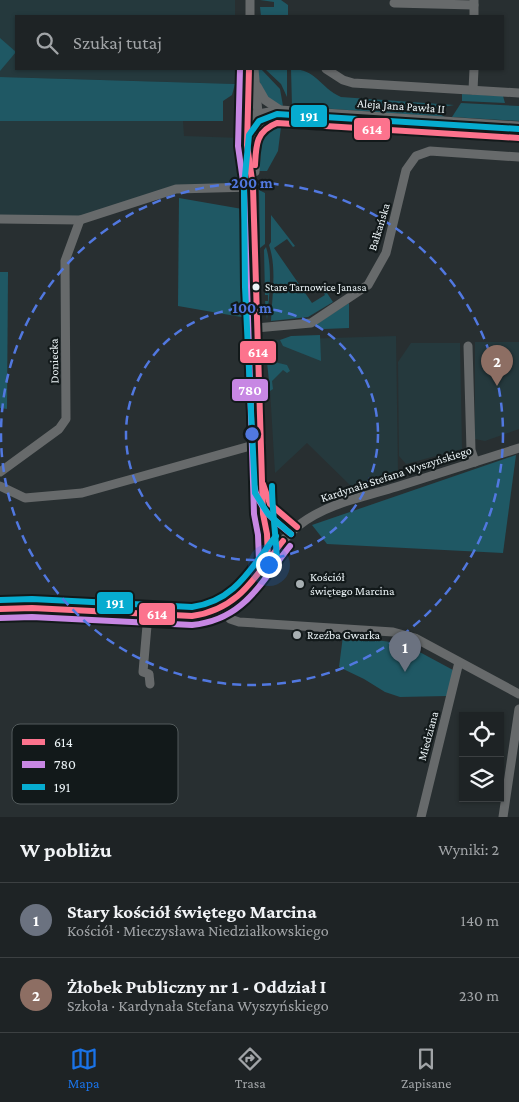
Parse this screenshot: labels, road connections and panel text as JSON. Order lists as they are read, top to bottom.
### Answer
{
  "streets": {
    "street": [
      "Aleja Jana Pawła II",
      "Bałkańska",
      "Doniecka",
      "Kardynała Stefana Wyszyńskiego",
      "Miedziana"
    ]
  },
  "places": ["Stare Tarnowice Janasa", "Kościół świętego Marcina", "Rzeźba Gwarka"],
  "lines": ["transit line 614", "transit line 780", "transit line 191"],
  "legend": ["614", "780", "191"],
  "page": {
    "search": "Szukaj tutaj",
    "pins": ["2", "1"],
    "heading": ["W pobliżu", "Wyniki: 2"],
    "list": [
      {
        "mark": "1",
        "name": "Stary kościół świętego Marcina",
        "note": "Kościół · Mieczysława Niedziałkowskiego",
        "value": "140 m"
      },
      {
        "mark": "2",
        "name": "Żłobek Publiczny nr 1 - Oddział I",
        "note": "Szkoła · Kardynała Stefana Wyszyńskiego",
        "value": "230 m"
      }
    ],
    "nav": ["Mapa", "Trasa", "Zapisane"]
  },
  "rings": ["200 m", "100 m"]
}
